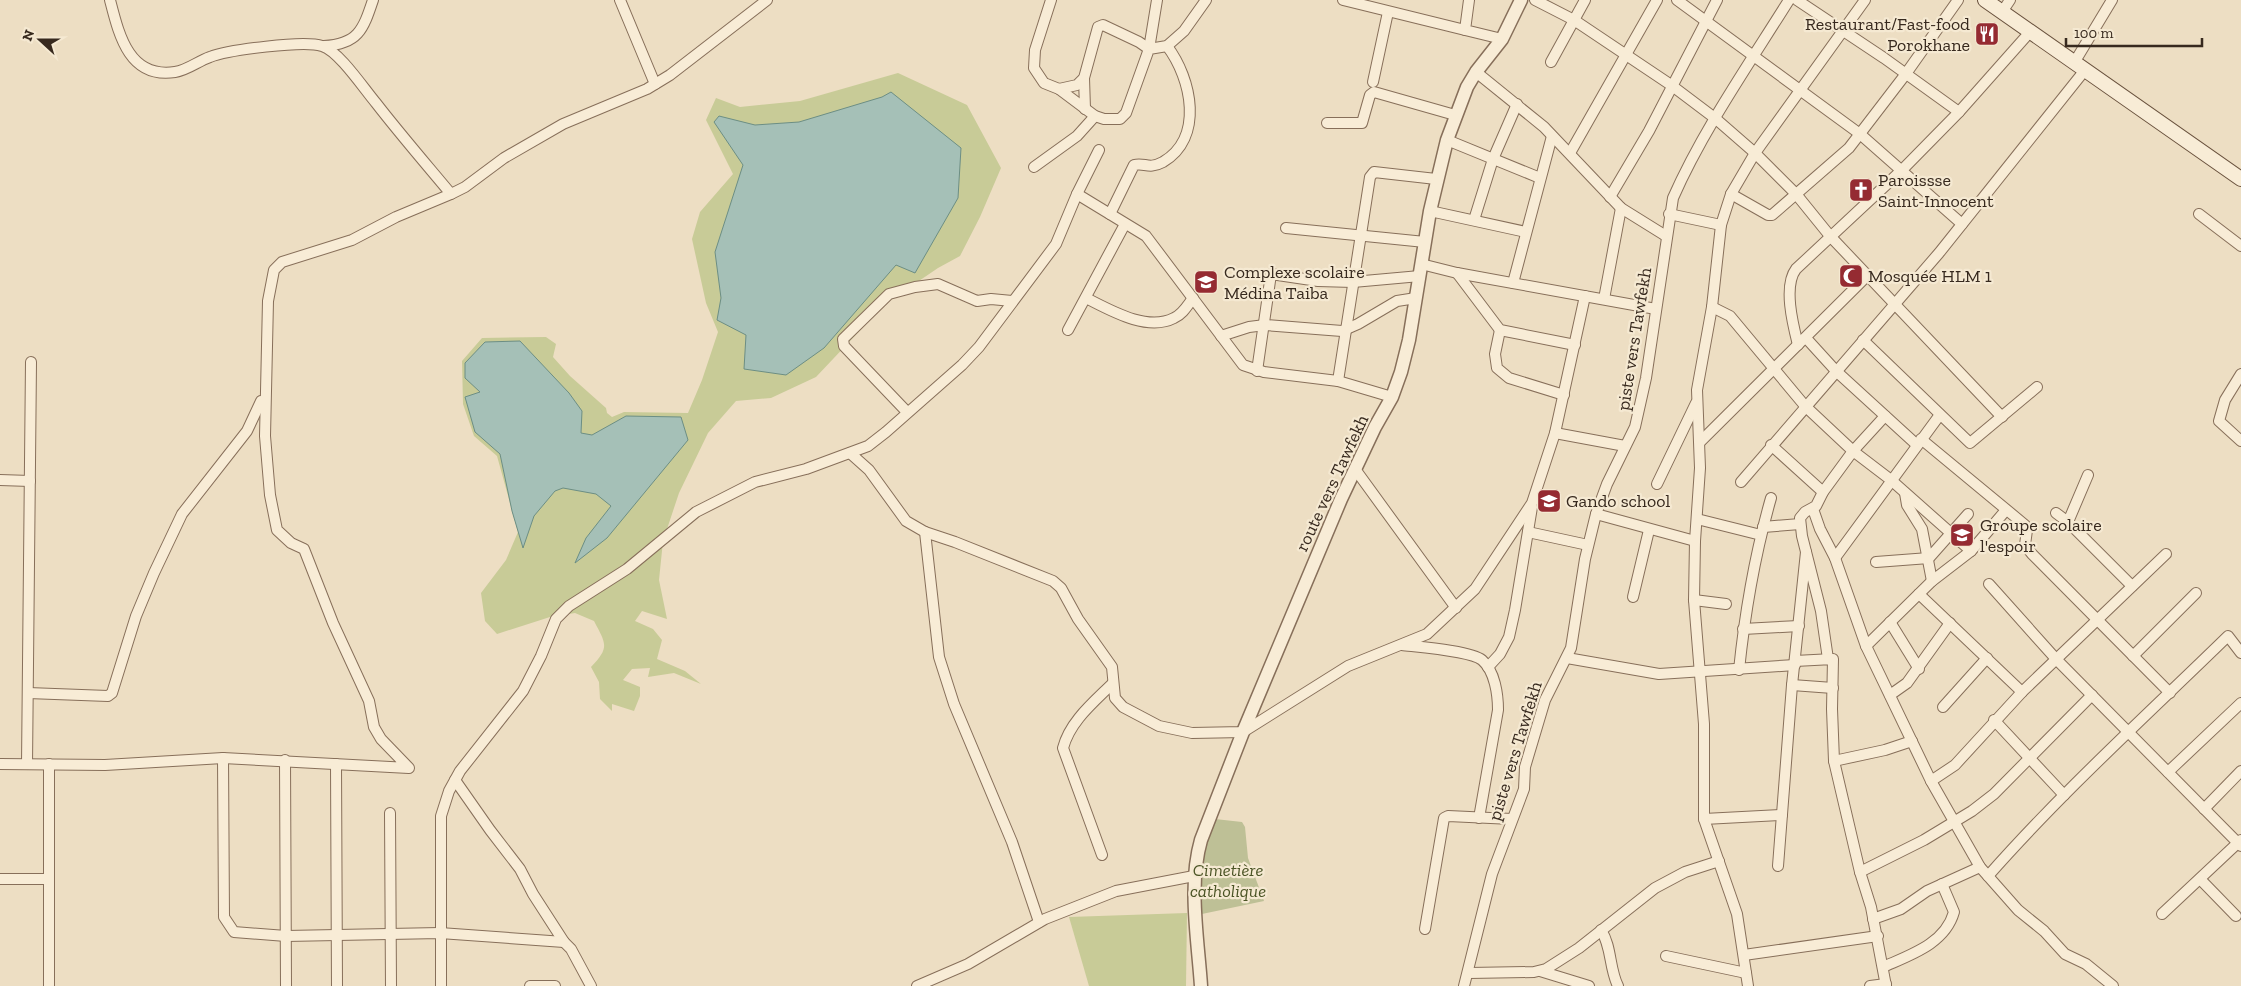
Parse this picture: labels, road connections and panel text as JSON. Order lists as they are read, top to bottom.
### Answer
{
  "streets": {
    "street": ["piste vers Tawfekh", "route vers Tawfekh"]
  },
  "parks": ["Cimetière catholique"],
  "places": {
    "restaurant": ["Restaurant/Fast-food Porokhane"],
    "church": ["Paroissse Saint-Innocent"],
    "mosque": ["Mosquée HLM 1"],
    "school or university": ["Complexe scolaire Médina Taiba", "Gando school", "Groupe scolaire l'espoir"]
  },
  "scale_bar": "100 m",
  "north": "left"
}
